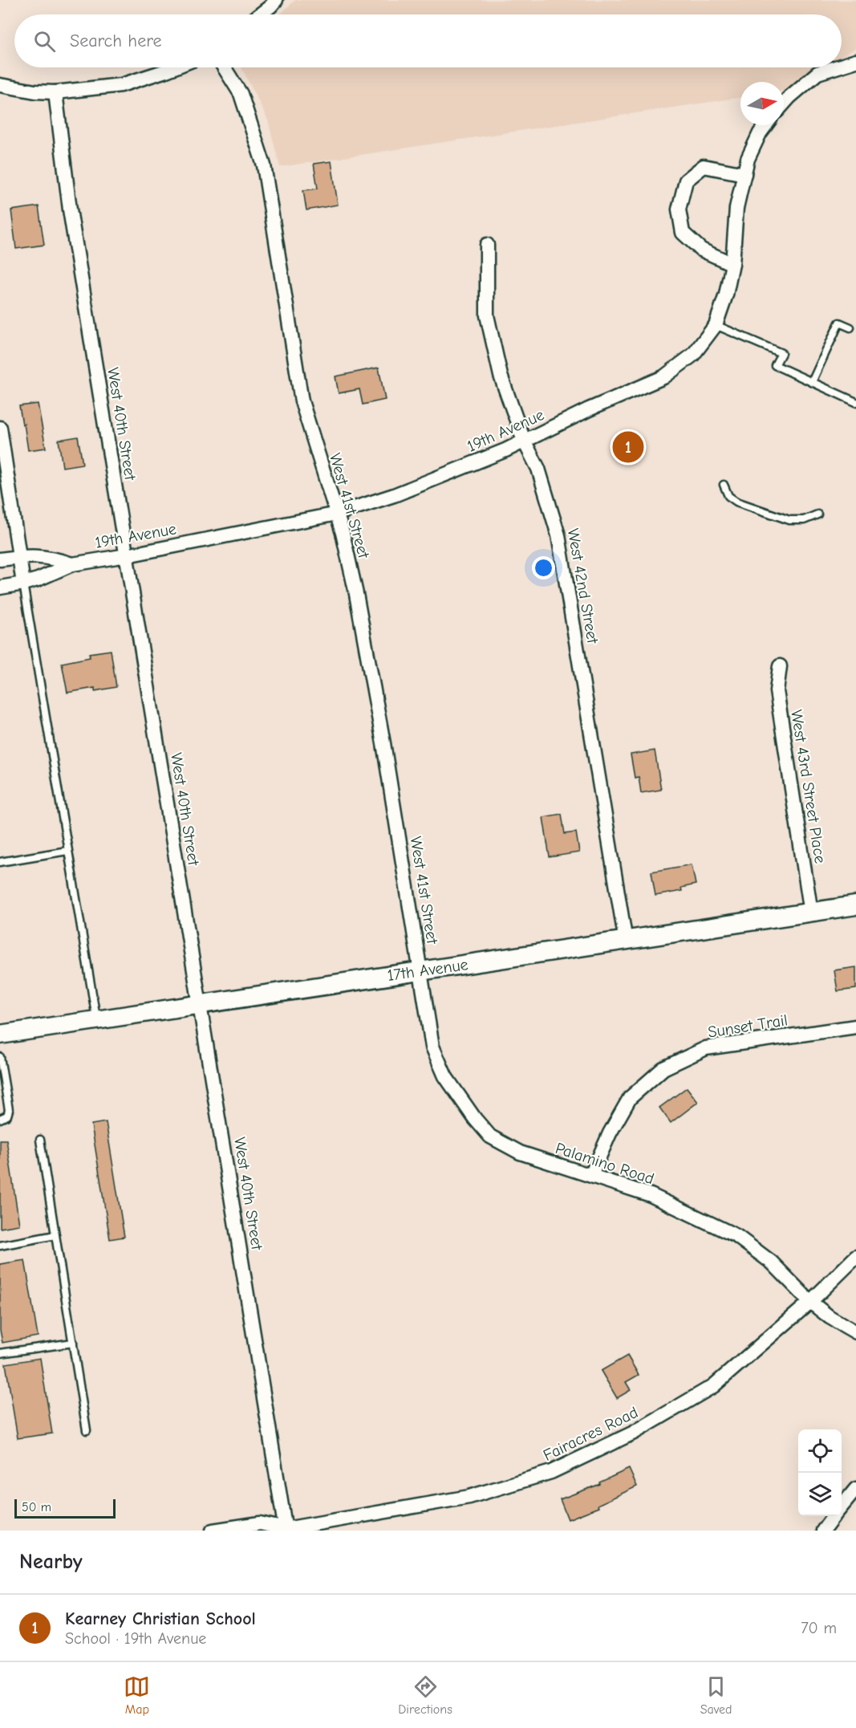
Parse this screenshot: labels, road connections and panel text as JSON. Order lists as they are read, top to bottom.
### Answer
{
  "streets": {
    "main road": ["17th Avenue"],
    "street": [
      "West 40th Street",
      "19th Avenue",
      "West 41st Street",
      "West 42nd Street",
      "West 43rd Street Place",
      "Sunset Trail",
      "Palamino Road",
      "Fairacres Road"
    ]
  },
  "crossings": [
    ["West 40th Street", "19th Avenue"],
    ["West 40th Street", "17th Avenue"],
    ["West 40th Street", "Fairacres Road"],
    ["19th Avenue", "West 41st Street"],
    ["19th Avenue", "West 42nd Street"],
    ["West 41st Street", "17th Avenue"],
    ["West 41st Street", "Palamino Road"],
    ["West 42nd Street", "17th Avenue"],
    ["West 43rd Street Place", "17th Avenue"],
    ["17th Avenue", "Palamino Road"],
    ["Sunset Trail", "Palamino Road"],
    ["Palamino Road", "Fairacres Road"]
  ],
  "scale_bar": "50 m",
  "north": "right",
  "page": {
    "search": "Search here",
    "pins": "1",
    "scale": "50 m",
    "heading": "Nearby",
    "list": [
      {
        "mark": "1",
        "name": "Kearney Christian School",
        "note": "School · 19th Avenue",
        "value": "70 m"
      }
    ],
    "nav": ["Map", "Directions", "Saved"]
  }
}
